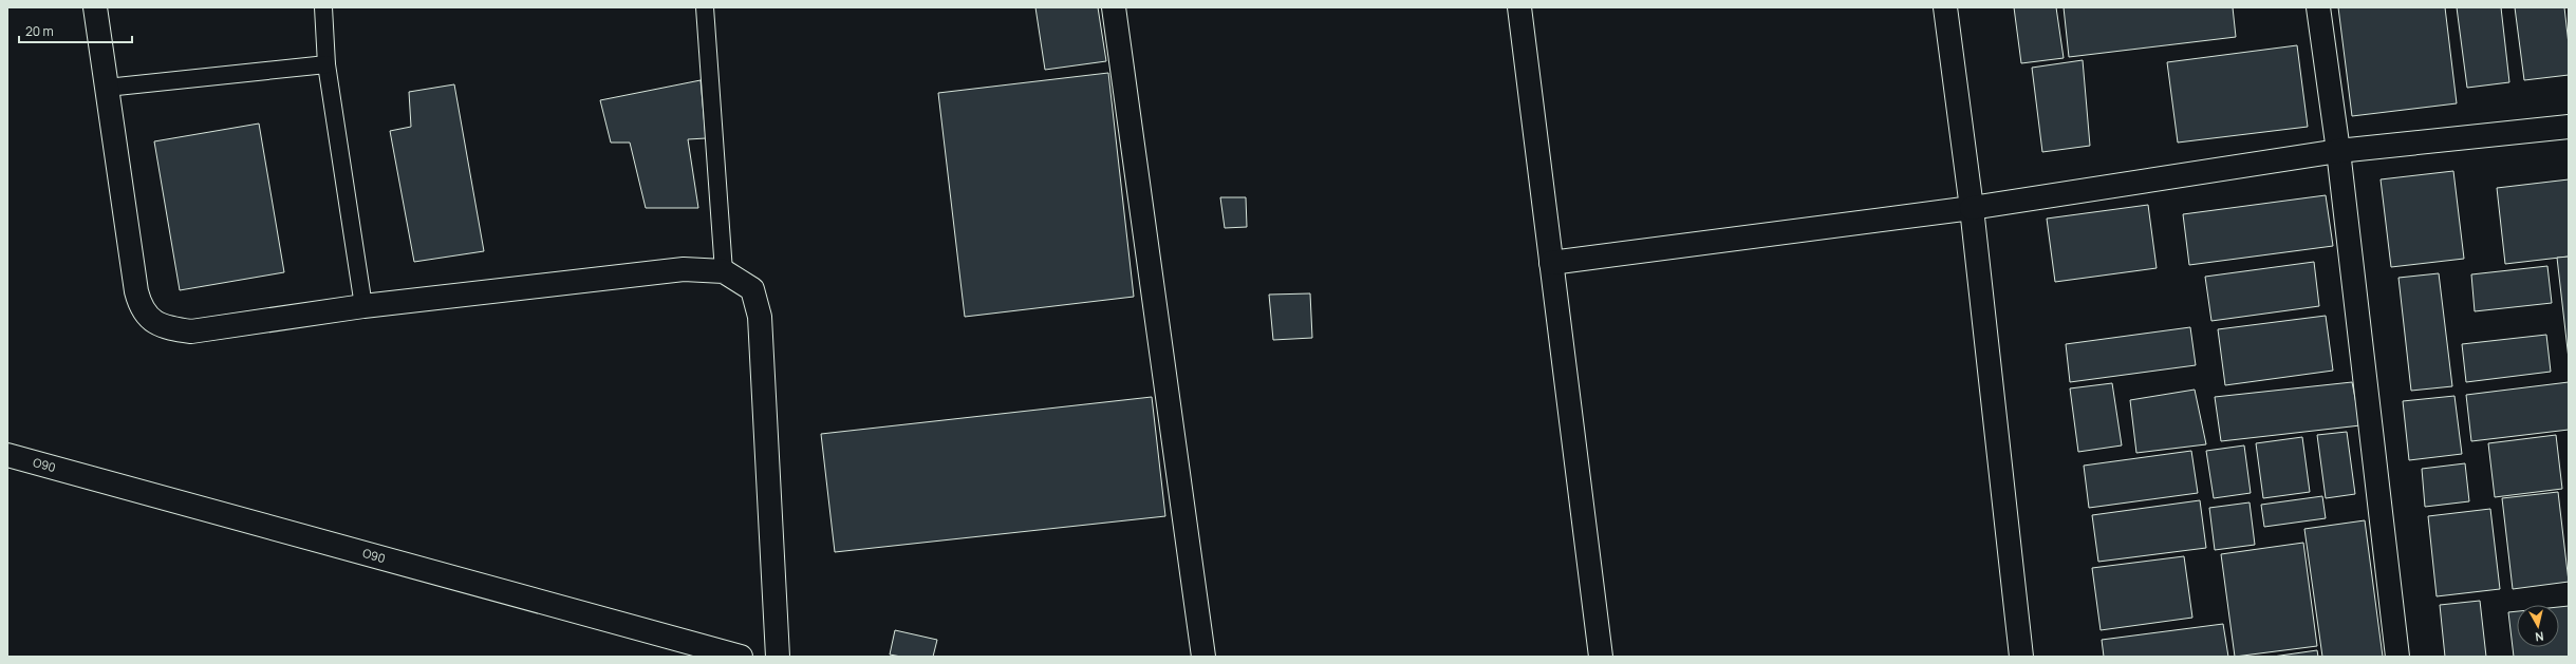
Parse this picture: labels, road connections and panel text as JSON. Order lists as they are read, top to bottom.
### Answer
{
  "streets": {
    "street": ["O90"]
  },
  "scale_bar": "20 m",
  "north": "bottom"
}
